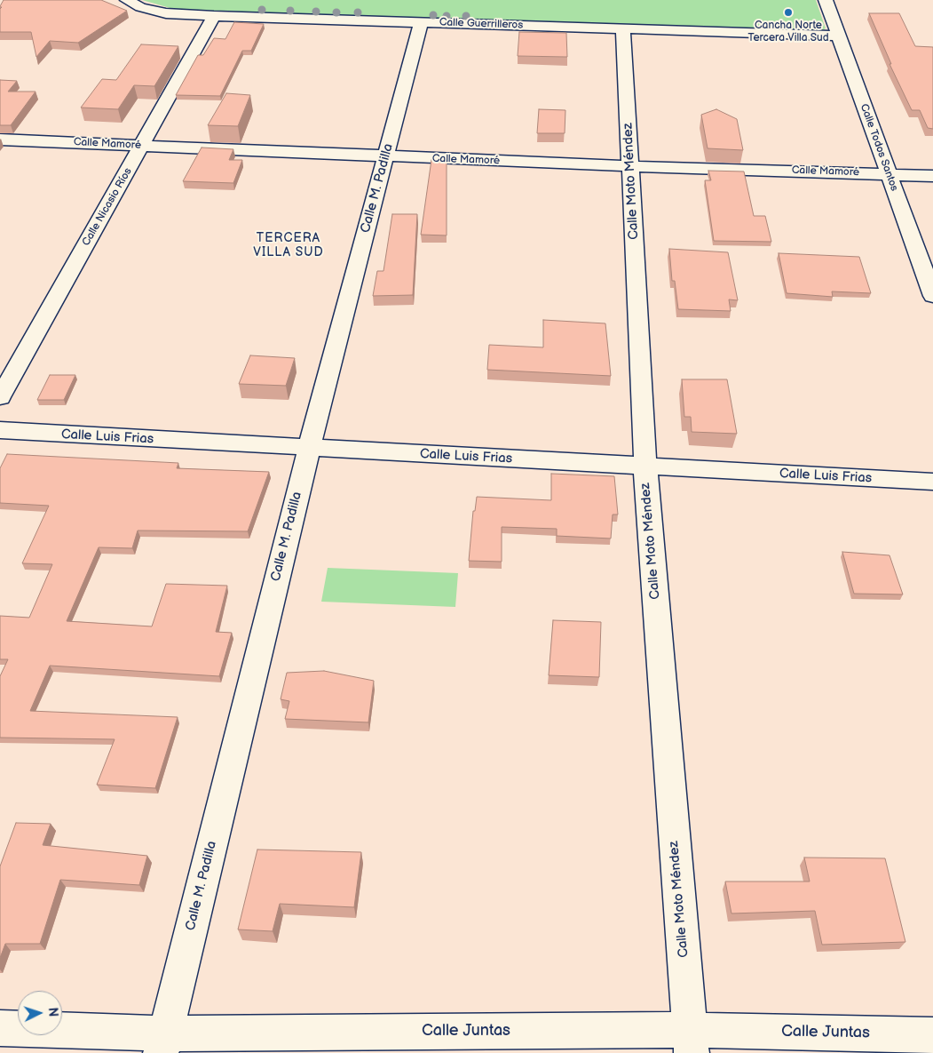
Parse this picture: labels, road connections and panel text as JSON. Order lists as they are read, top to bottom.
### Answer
{
  "streets": {
    "street": [
      "Calle Guerrilleros",
      "Calle Mamoré",
      "Calle Todos Santos",
      "Calle Moto Méndez",
      "Calle M. Padilla",
      "Calle Nicasio Ríos",
      "Calle Luis Frias",
      "Calle Juntas"
    ]
  },
  "crossings": [
    ["Calle Guerrilleros", "Calle Todos Santos"],
    ["Calle Guerrilleros", "Calle Moto Méndez"],
    ["Calle Guerrilleros", "Calle M. Padilla"],
    ["Calle Guerrilleros", "Calle Nicasio Ríos"],
    ["Calle Mamoré", "Calle Todos Santos"],
    ["Calle Mamoré", "Calle Moto Méndez"],
    ["Calle Mamoré", "Calle M. Padilla"],
    ["Calle Mamoré", "Calle Nicasio Ríos"],
    ["Calle Moto Méndez", "Calle Luis Frias"],
    ["Calle Moto Méndez", "Calle Juntas"],
    ["Calle M. Padilla", "Calle Luis Frias"],
    ["Calle M. Padilla", "Calle Juntas"]
  ],
  "districts": ["TERCERA VILLA SUD"],
  "places": ["Cancha Norte Tercera Villa Sud"],
  "north": "right"
}
